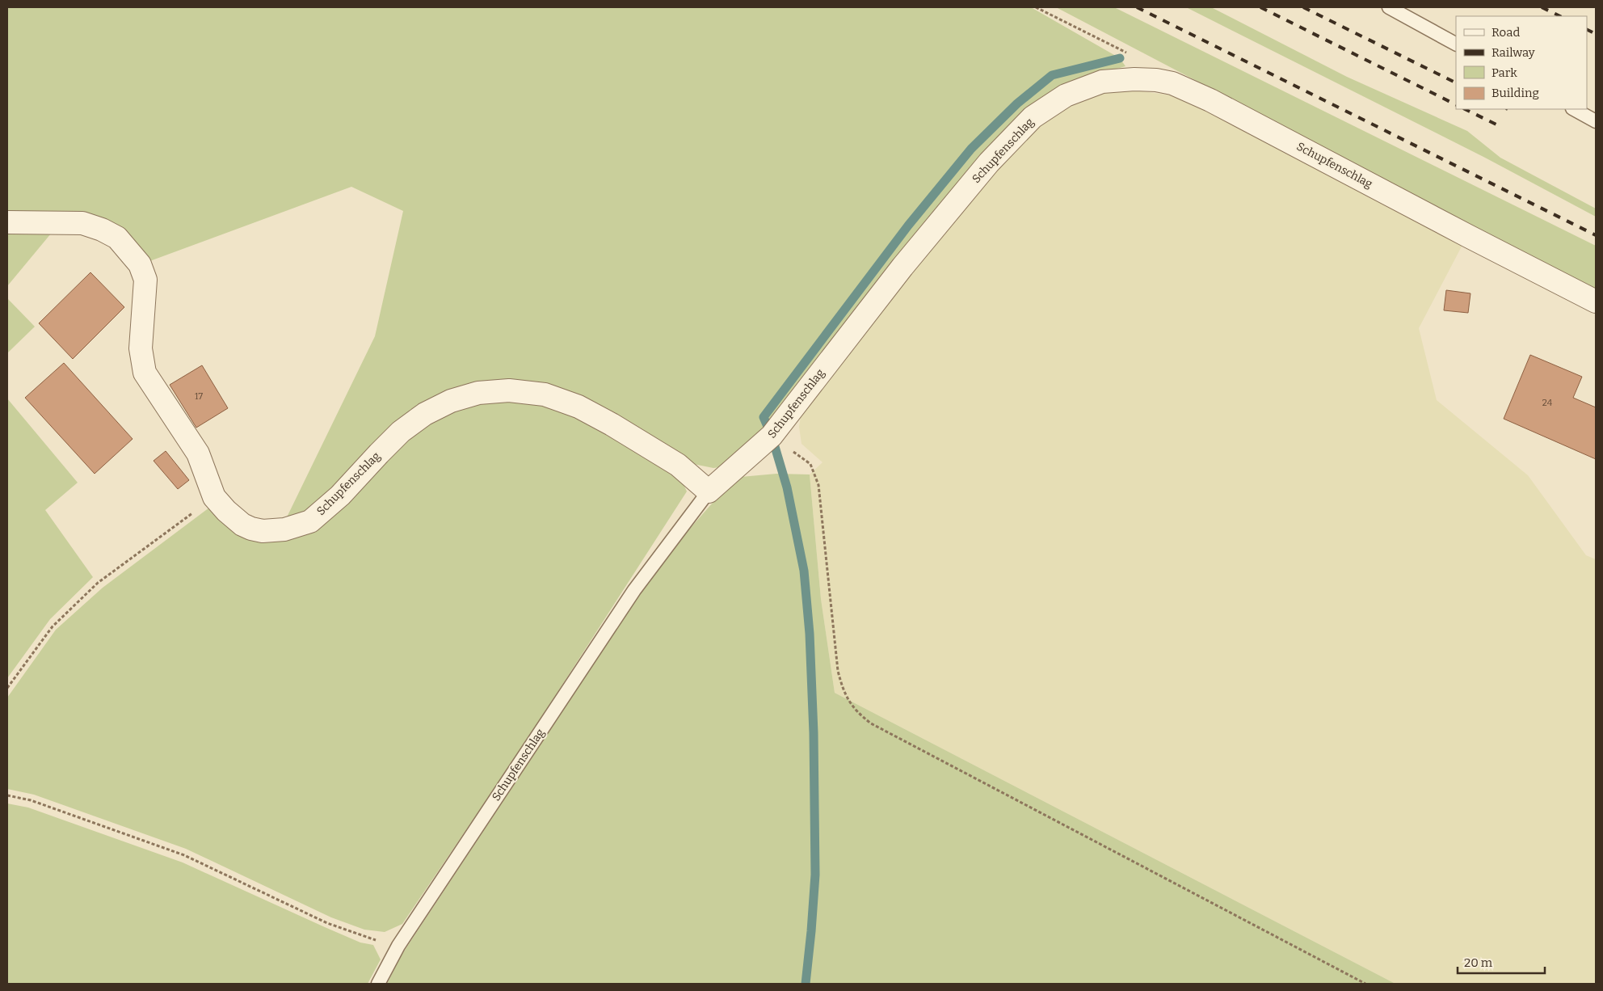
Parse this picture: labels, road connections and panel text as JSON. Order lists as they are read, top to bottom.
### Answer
{
  "streets": {
    "street": ["Schupfenschlag"]
  },
  "house_numbers": ["17", "24"],
  "legend": [
    "Road",
    "Railway",
    "Park",
    "Building"
  ],
  "scale_bar": "20 m"
}
